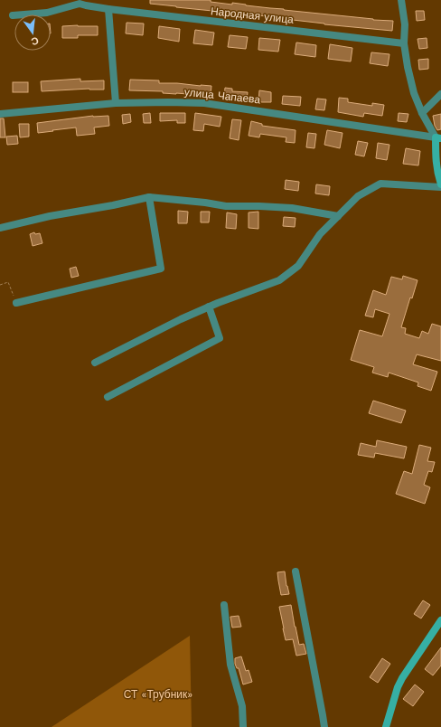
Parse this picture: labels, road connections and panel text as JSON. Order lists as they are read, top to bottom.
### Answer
{
  "streets": {
    "street": ["Народная улица", "улица Чапаева"]
  },
  "parks": ["СТ «Трубник»"],
  "north": "bottom"
}
